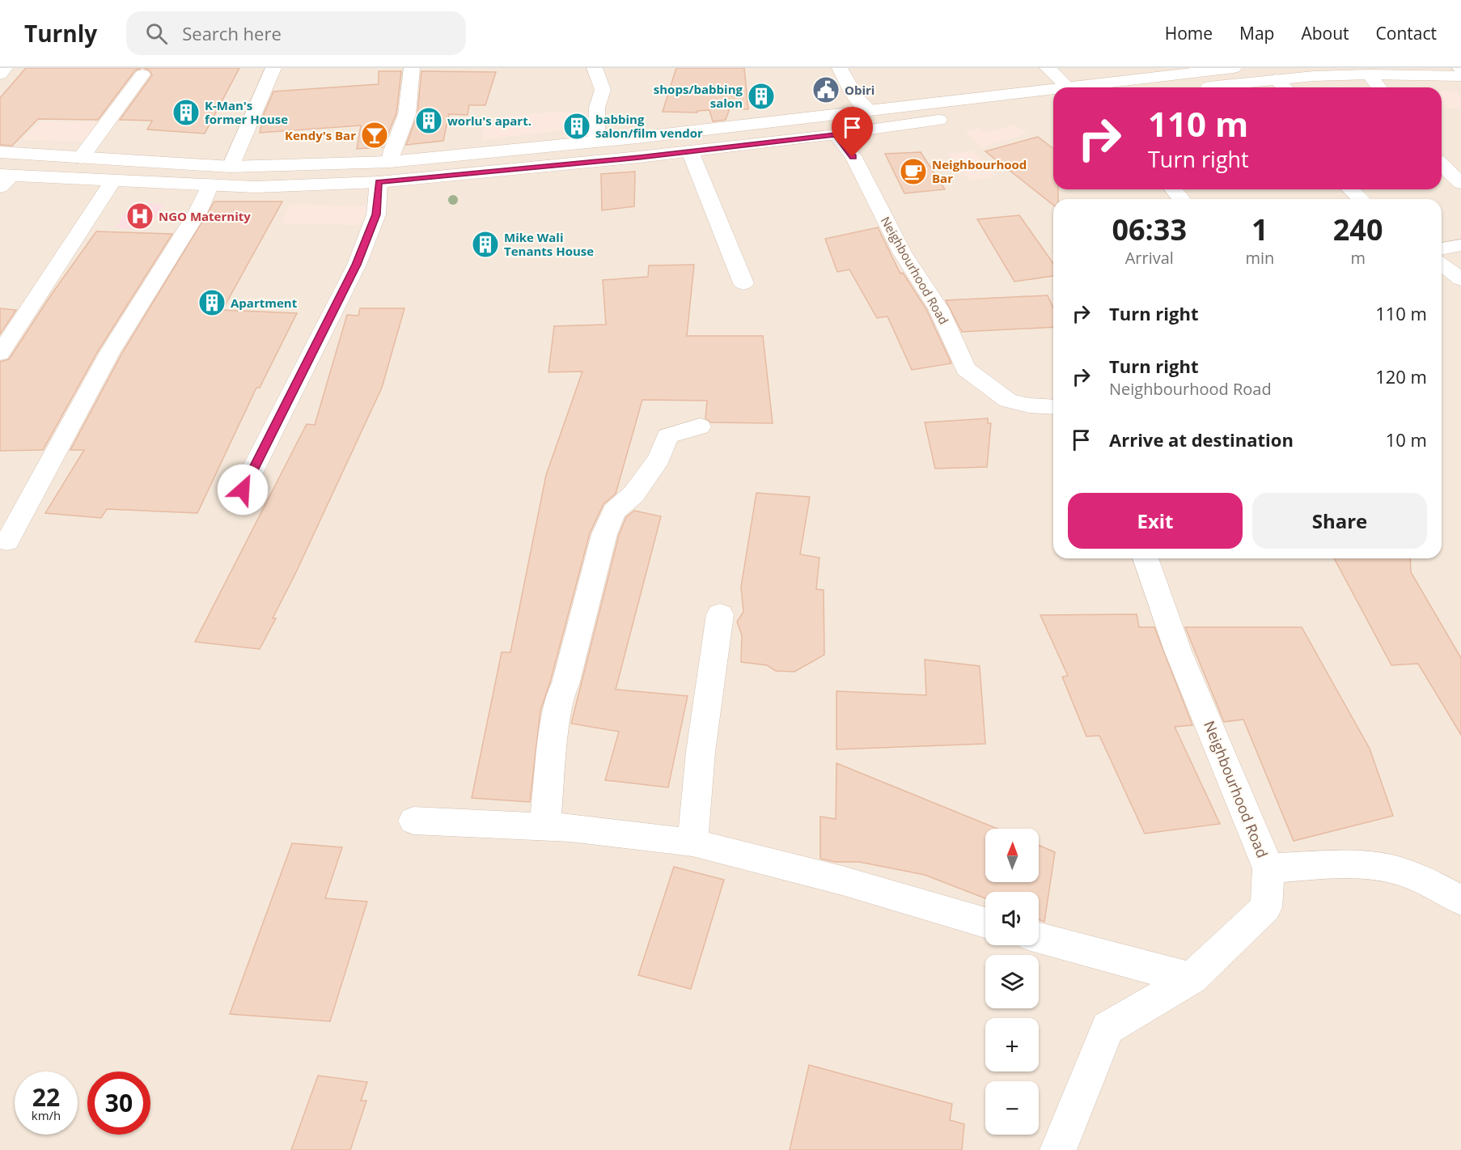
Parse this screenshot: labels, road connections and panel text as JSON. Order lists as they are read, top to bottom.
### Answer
{
  "streets": {
    "street": ["Neighbourhood Road"]
  },
  "places": {
    "public building": ["Obiri"],
    "building": [
      "shops/babbing salon",
      "K-Man's former House",
      "worlu's apart.",
      "babbing salon/film vendor",
      "Mike Wali Tenants House",
      "Apartment"
    ],
    "bar": ["Kendy's Bar"],
    "cafe": ["Neighbourhood Bar"],
    "hospital": ["NGO Maternity"]
  },
  "north": "top",
  "page": {
    "header": "Turnly",
    "search": "Search here",
    "nav": [
      "Home",
      "Map",
      "About",
      "Contact"
    ],
    "turn": ["110 m", "Turn right"],
    "eta": [
      "06:33",
      "Arrival",
      "1",
      "min",
      "240",
      "m"
    ],
    "list": [
      {
        "name": "Turn right",
        "value": "110 m"
      },
      {
        "name": "Turn right",
        "note": "Neighbourhood Road",
        "value": "120 m"
      },
      {
        "name": "Arrive at destination",
        "value": "10 m"
      }
    ],
    "buttons": ["Exit", "Share"],
    "map_buttons": ["+", "−"],
    "speed": "22 km/h",
    "limit": "30"
  }
}
